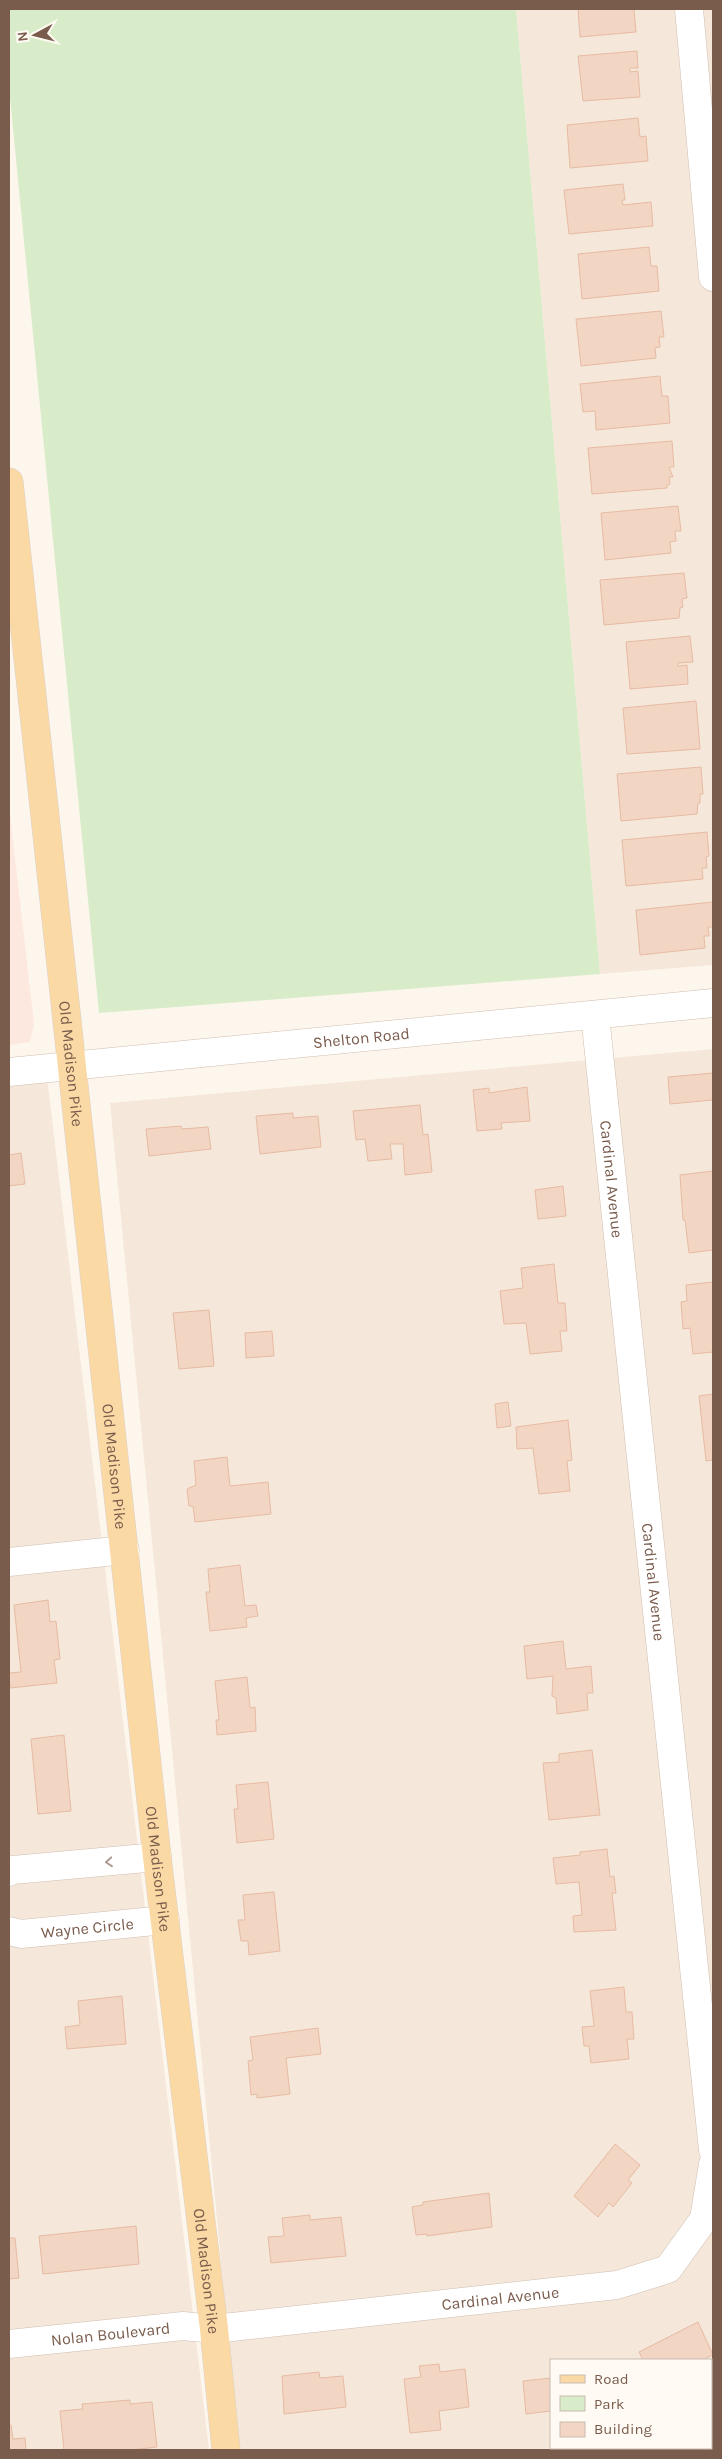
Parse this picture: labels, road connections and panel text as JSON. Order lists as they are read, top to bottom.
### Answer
{
  "streets": {
    "main road": ["Old Madison Pike"],
    "street": [
      "Shelton Road",
      "Cardinal Avenue",
      "Wayne Circle",
      "Nolan Boulevard"
    ]
  },
  "crossings": [
    ["Shelton Road", "Old Madison Pike"],
    ["Shelton Road", "Cardinal Avenue"],
    ["Old Madison Pike", "Cardinal Avenue"],
    ["Old Madison Pike", "Wayne Circle"],
    ["Old Madison Pike", "Nolan Boulevard"],
    ["Cardinal Avenue", "Nolan Boulevard"]
  ],
  "legend": ["Road", "Park", "Building"],
  "north": "left"
}
